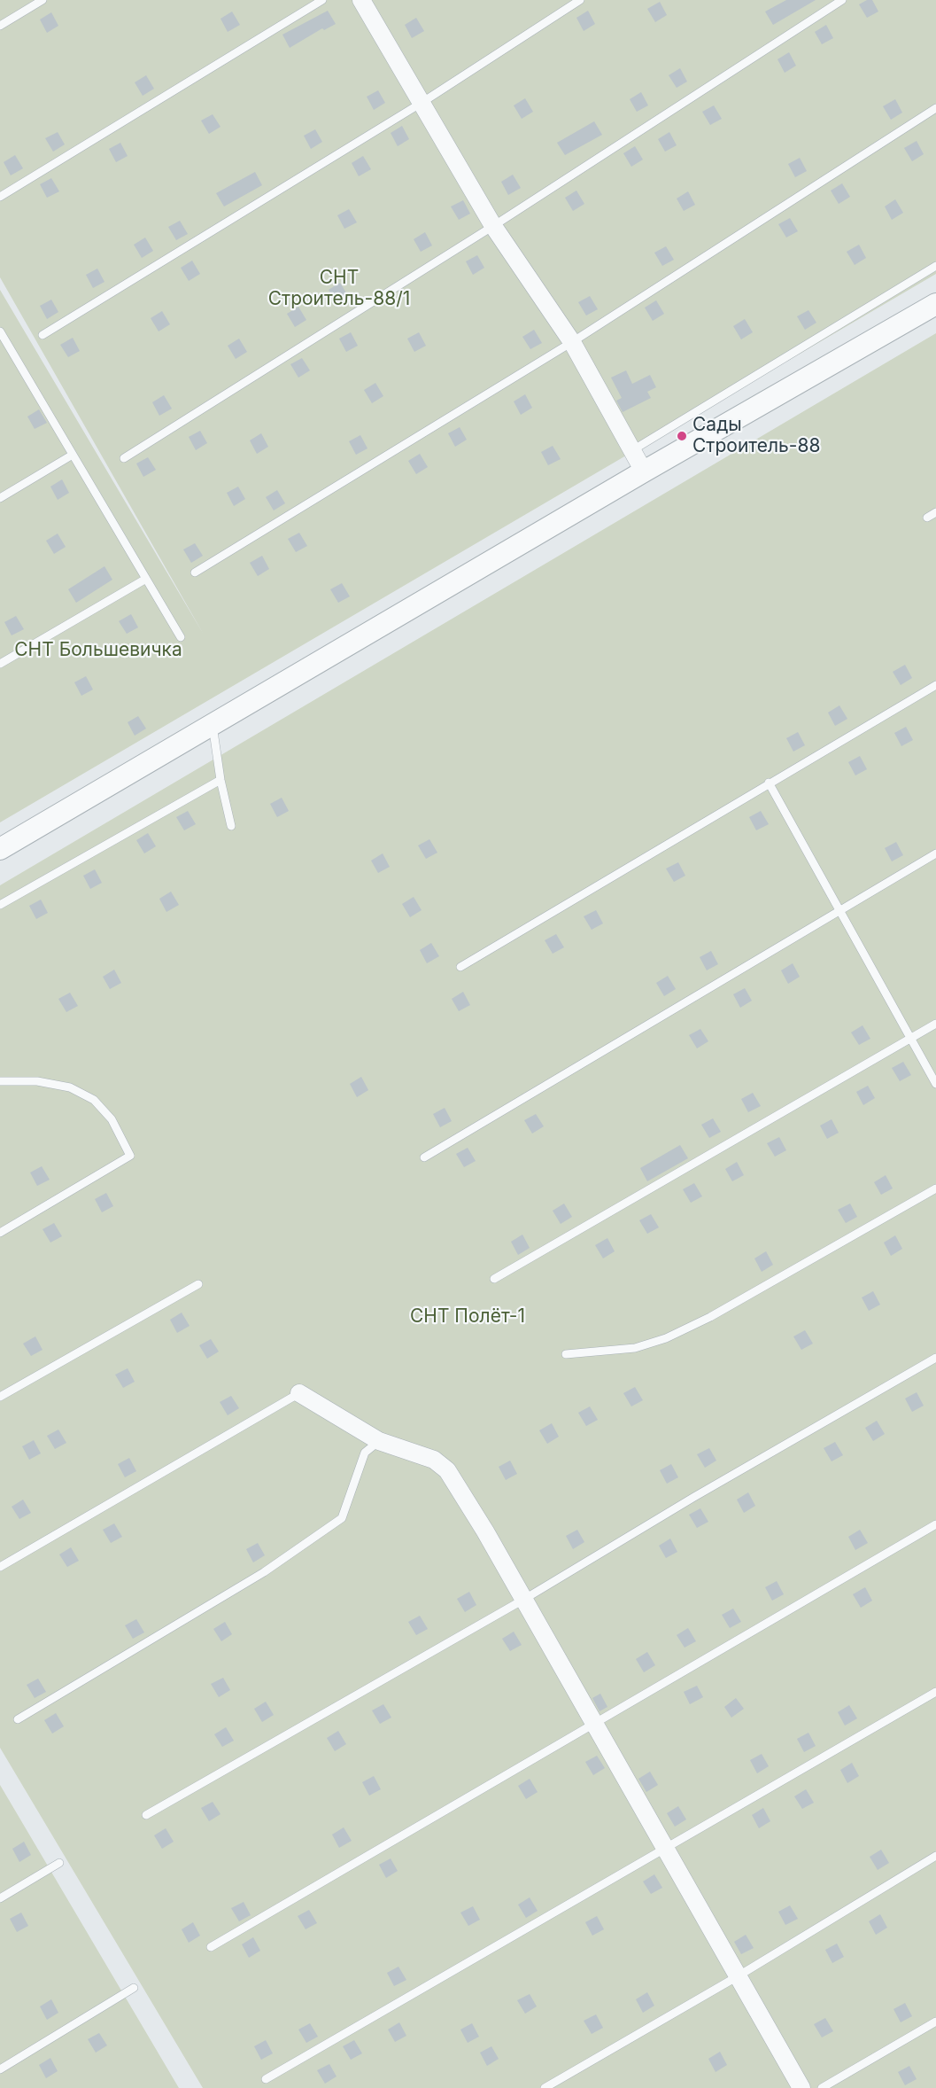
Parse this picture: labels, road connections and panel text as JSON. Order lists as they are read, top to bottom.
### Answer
{
  "parks": ["СНТ Строитель-88/1", "СНТ Большевичка", "СНТ Полёт-1"],
  "places": ["Сады Строитель-88"]
}
